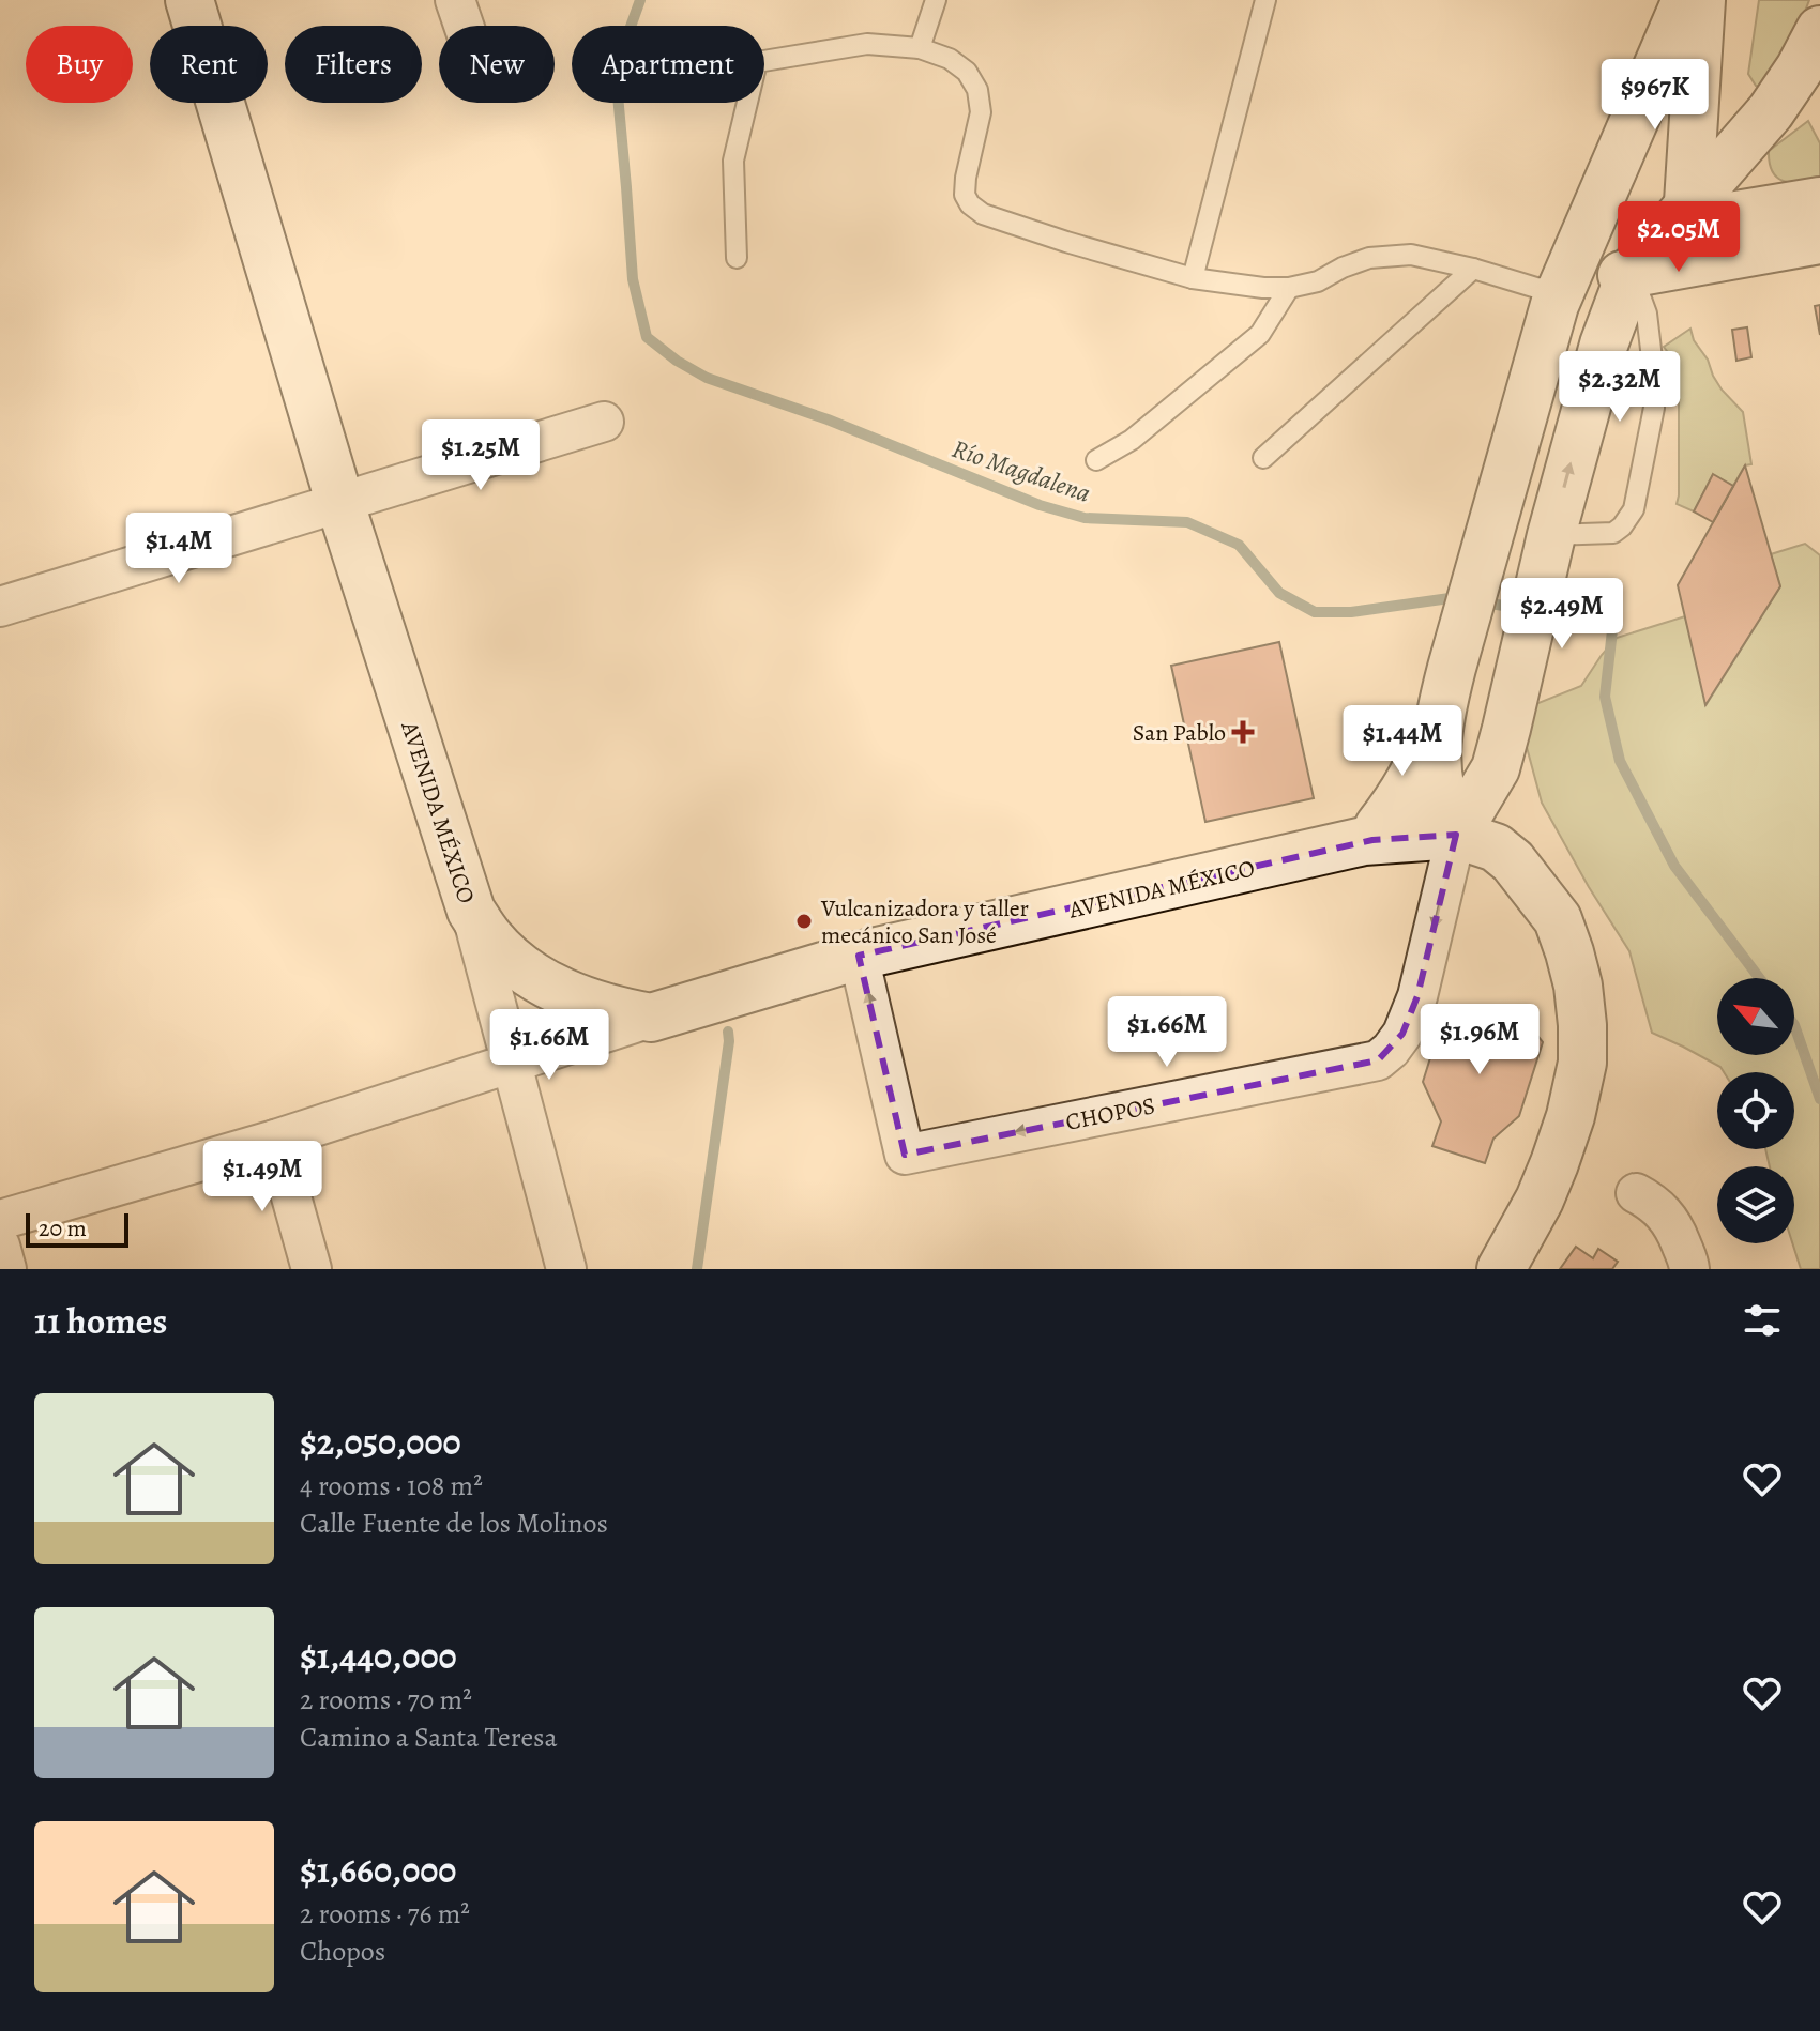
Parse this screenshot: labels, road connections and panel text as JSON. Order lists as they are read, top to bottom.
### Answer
{
  "streets": {
    "street": ["AVENIDA MÉXICO", "CHOPOS"]
  },
  "crossings": [
    ["AVENIDA MÉXICO", "CHOPOS"]
  ],
  "water": ["Río Magdalena"],
  "places": {
    "health": ["San Pablo"],
    "other": ["Vulcanizadora y taller mecánico San José"]
  },
  "scale_bar": "20 m",
  "north": "top left",
  "page": {
    "chip": [
      "Buy",
      "Rent",
      "Filters",
      "New",
      "Apartment"
    ],
    "price": [
      "$967K",
      "$2.05M",
      "$2.32M",
      "$1.25M",
      "$1.4M",
      "$2.49M",
      "$1.44M",
      "$1.66M",
      "$1.96M",
      "$1.66M",
      "$1.49M"
    ],
    "scale": "20 m",
    "heading": "11 homes",
    "list": [
      {
        "name": "$2,050,000",
        "note": "4 rooms · 108 m² · Calle Fuente de los Molinos"
      },
      {
        "name": "$1,440,000",
        "note": "2 rooms · 70 m² · Camino a Santa Teresa"
      },
      {
        "name": "$1,660,000",
        "note": "2 rooms · 76 m² · Chopos"
      }
    ]
  }
}
